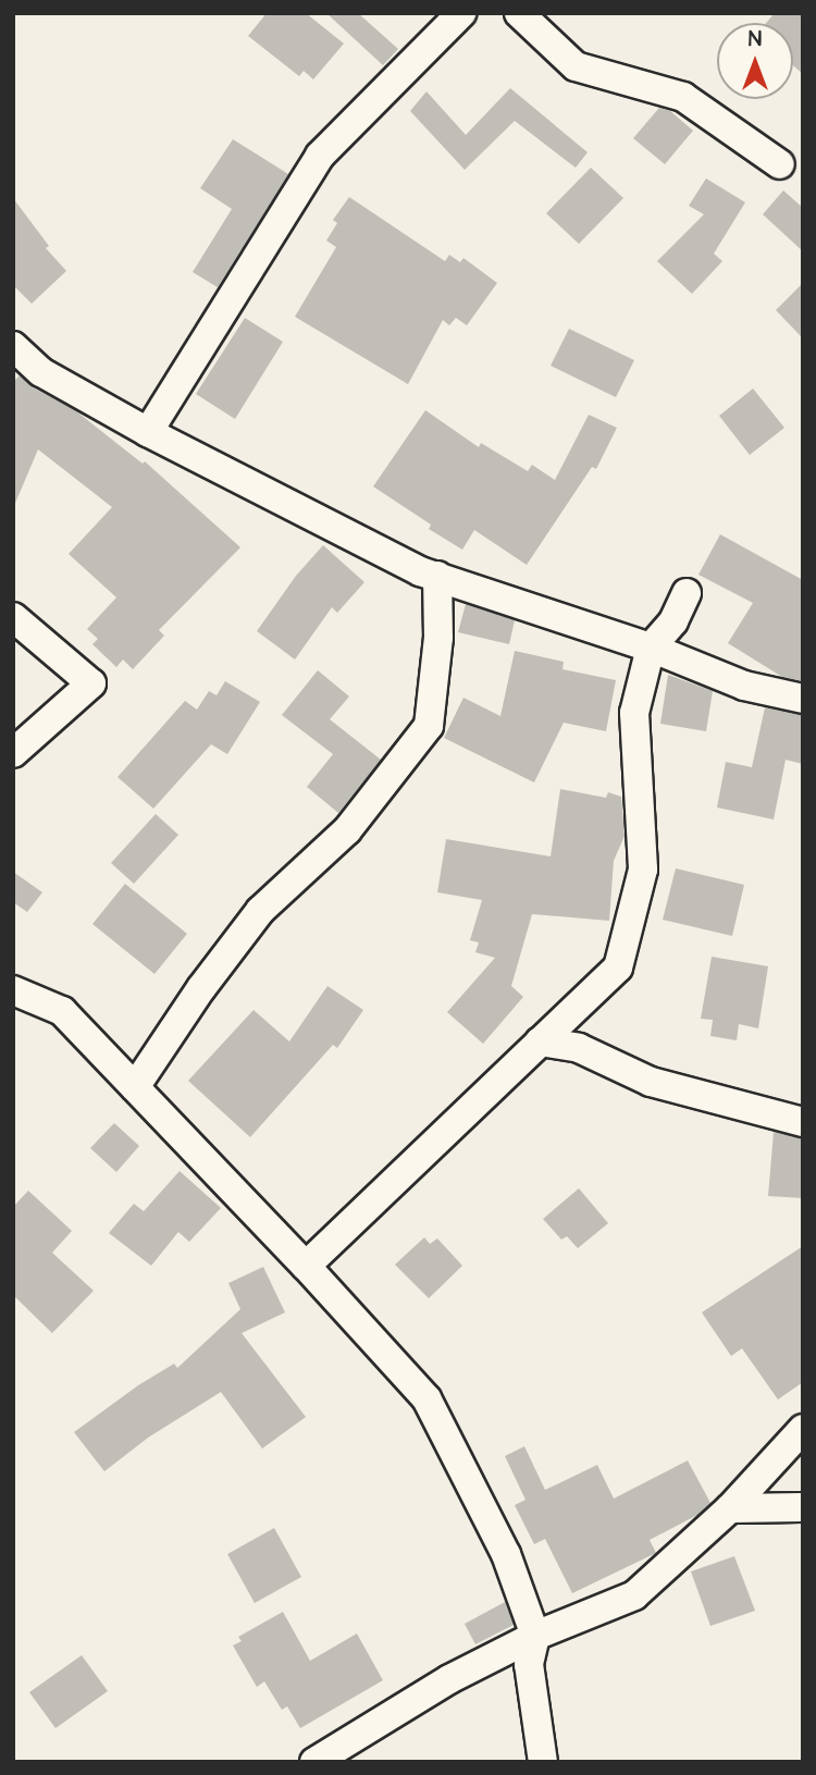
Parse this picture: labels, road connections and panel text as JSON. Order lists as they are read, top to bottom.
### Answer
{
  "north": "top"
}
